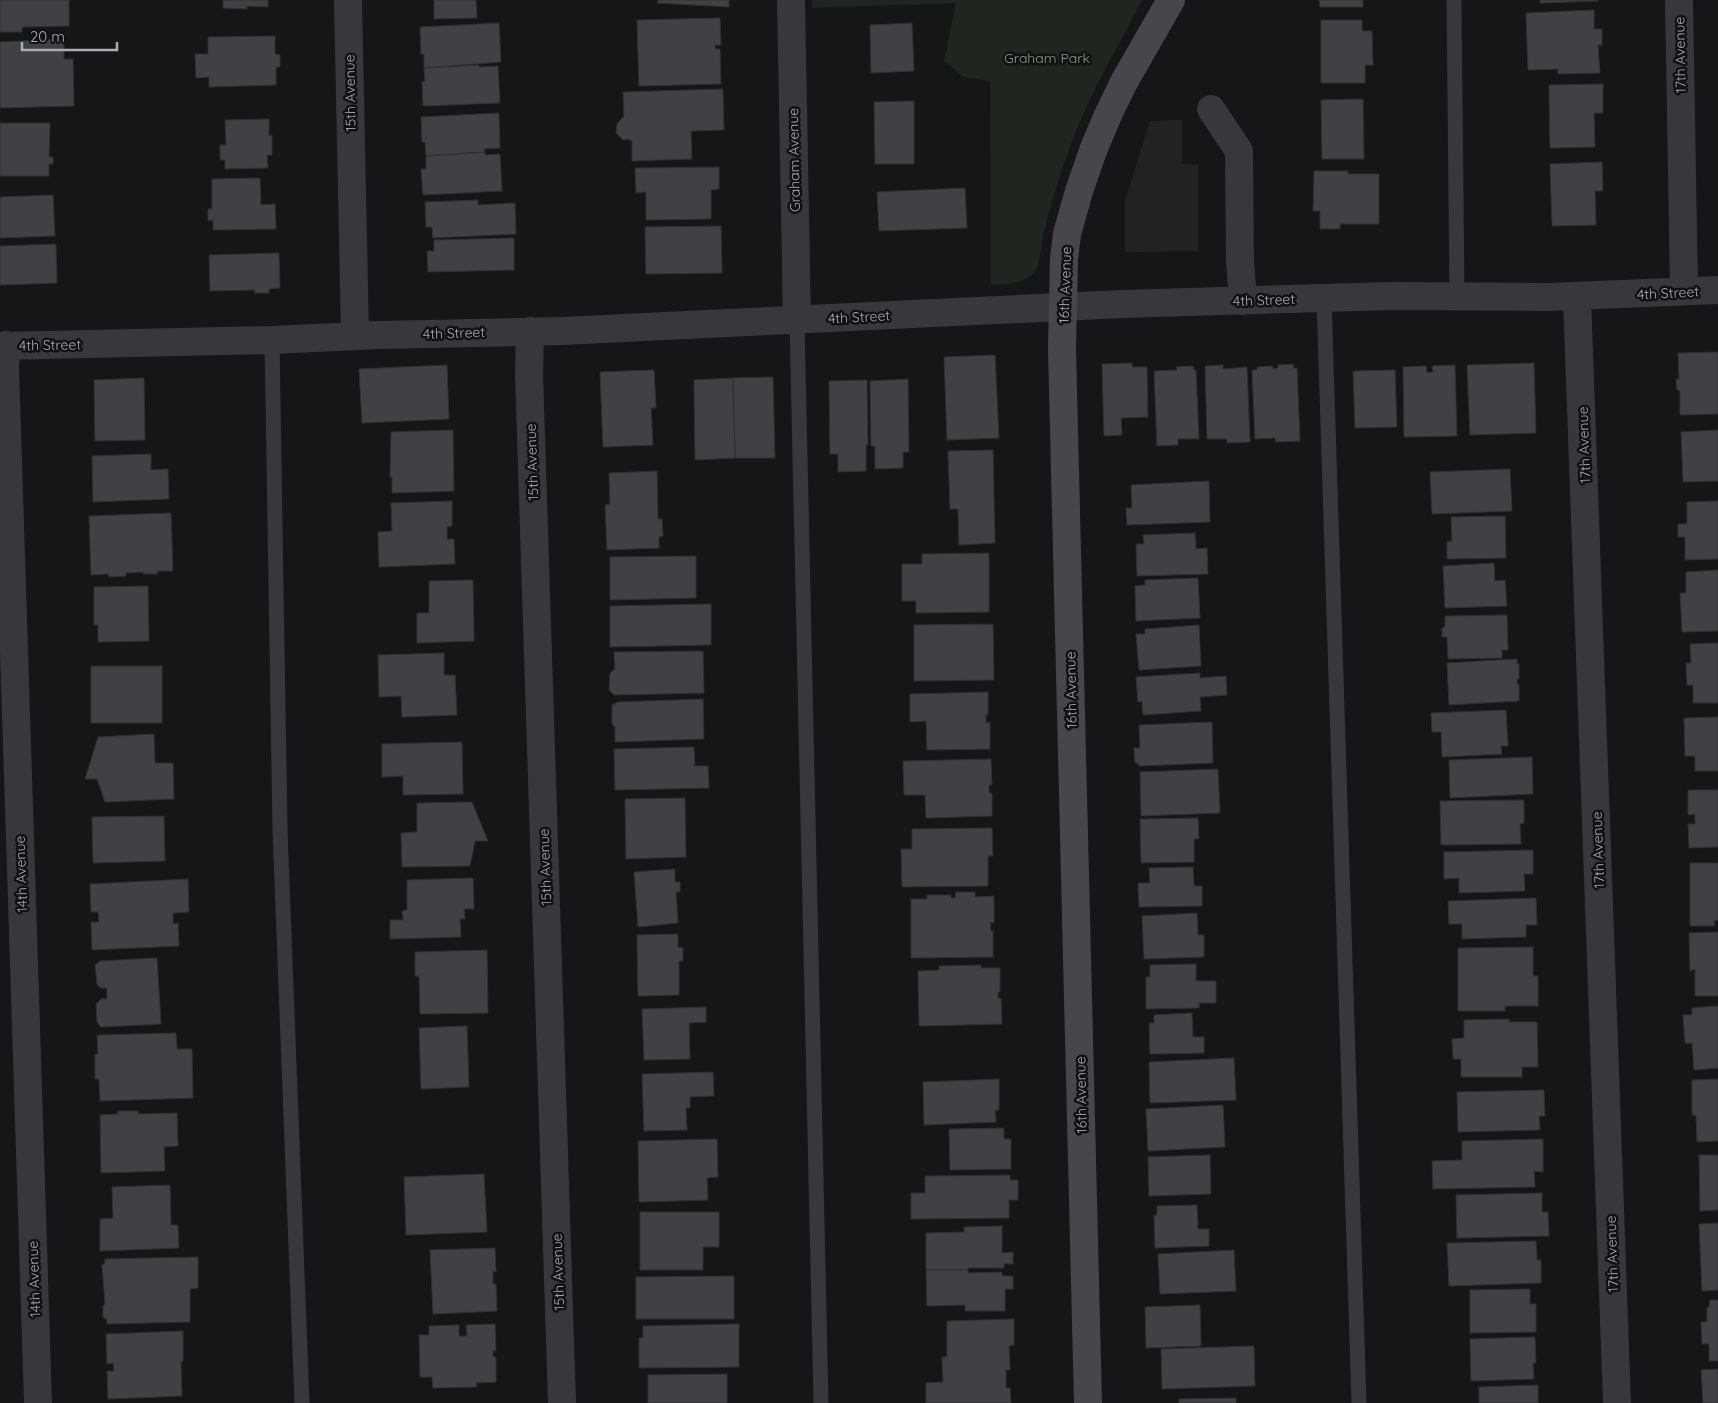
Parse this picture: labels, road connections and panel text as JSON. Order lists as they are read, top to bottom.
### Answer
{
  "streets": {
    "street": [
      "17th Avenue",
      "15th Avenue",
      "Graham Avenue",
      "16th Avenue",
      "4th Street",
      "14th Avenue"
    ]
  },
  "crossings": [
    ["17th Avenue", "4th Street"],
    ["15th Avenue", "4th Street"],
    ["Graham Avenue", "4th Street"],
    ["16th Avenue", "4th Street"],
    ["4th Street", "14th Avenue"]
  ],
  "parks": ["Graham Park"],
  "scale_bar": "20 m"
}
